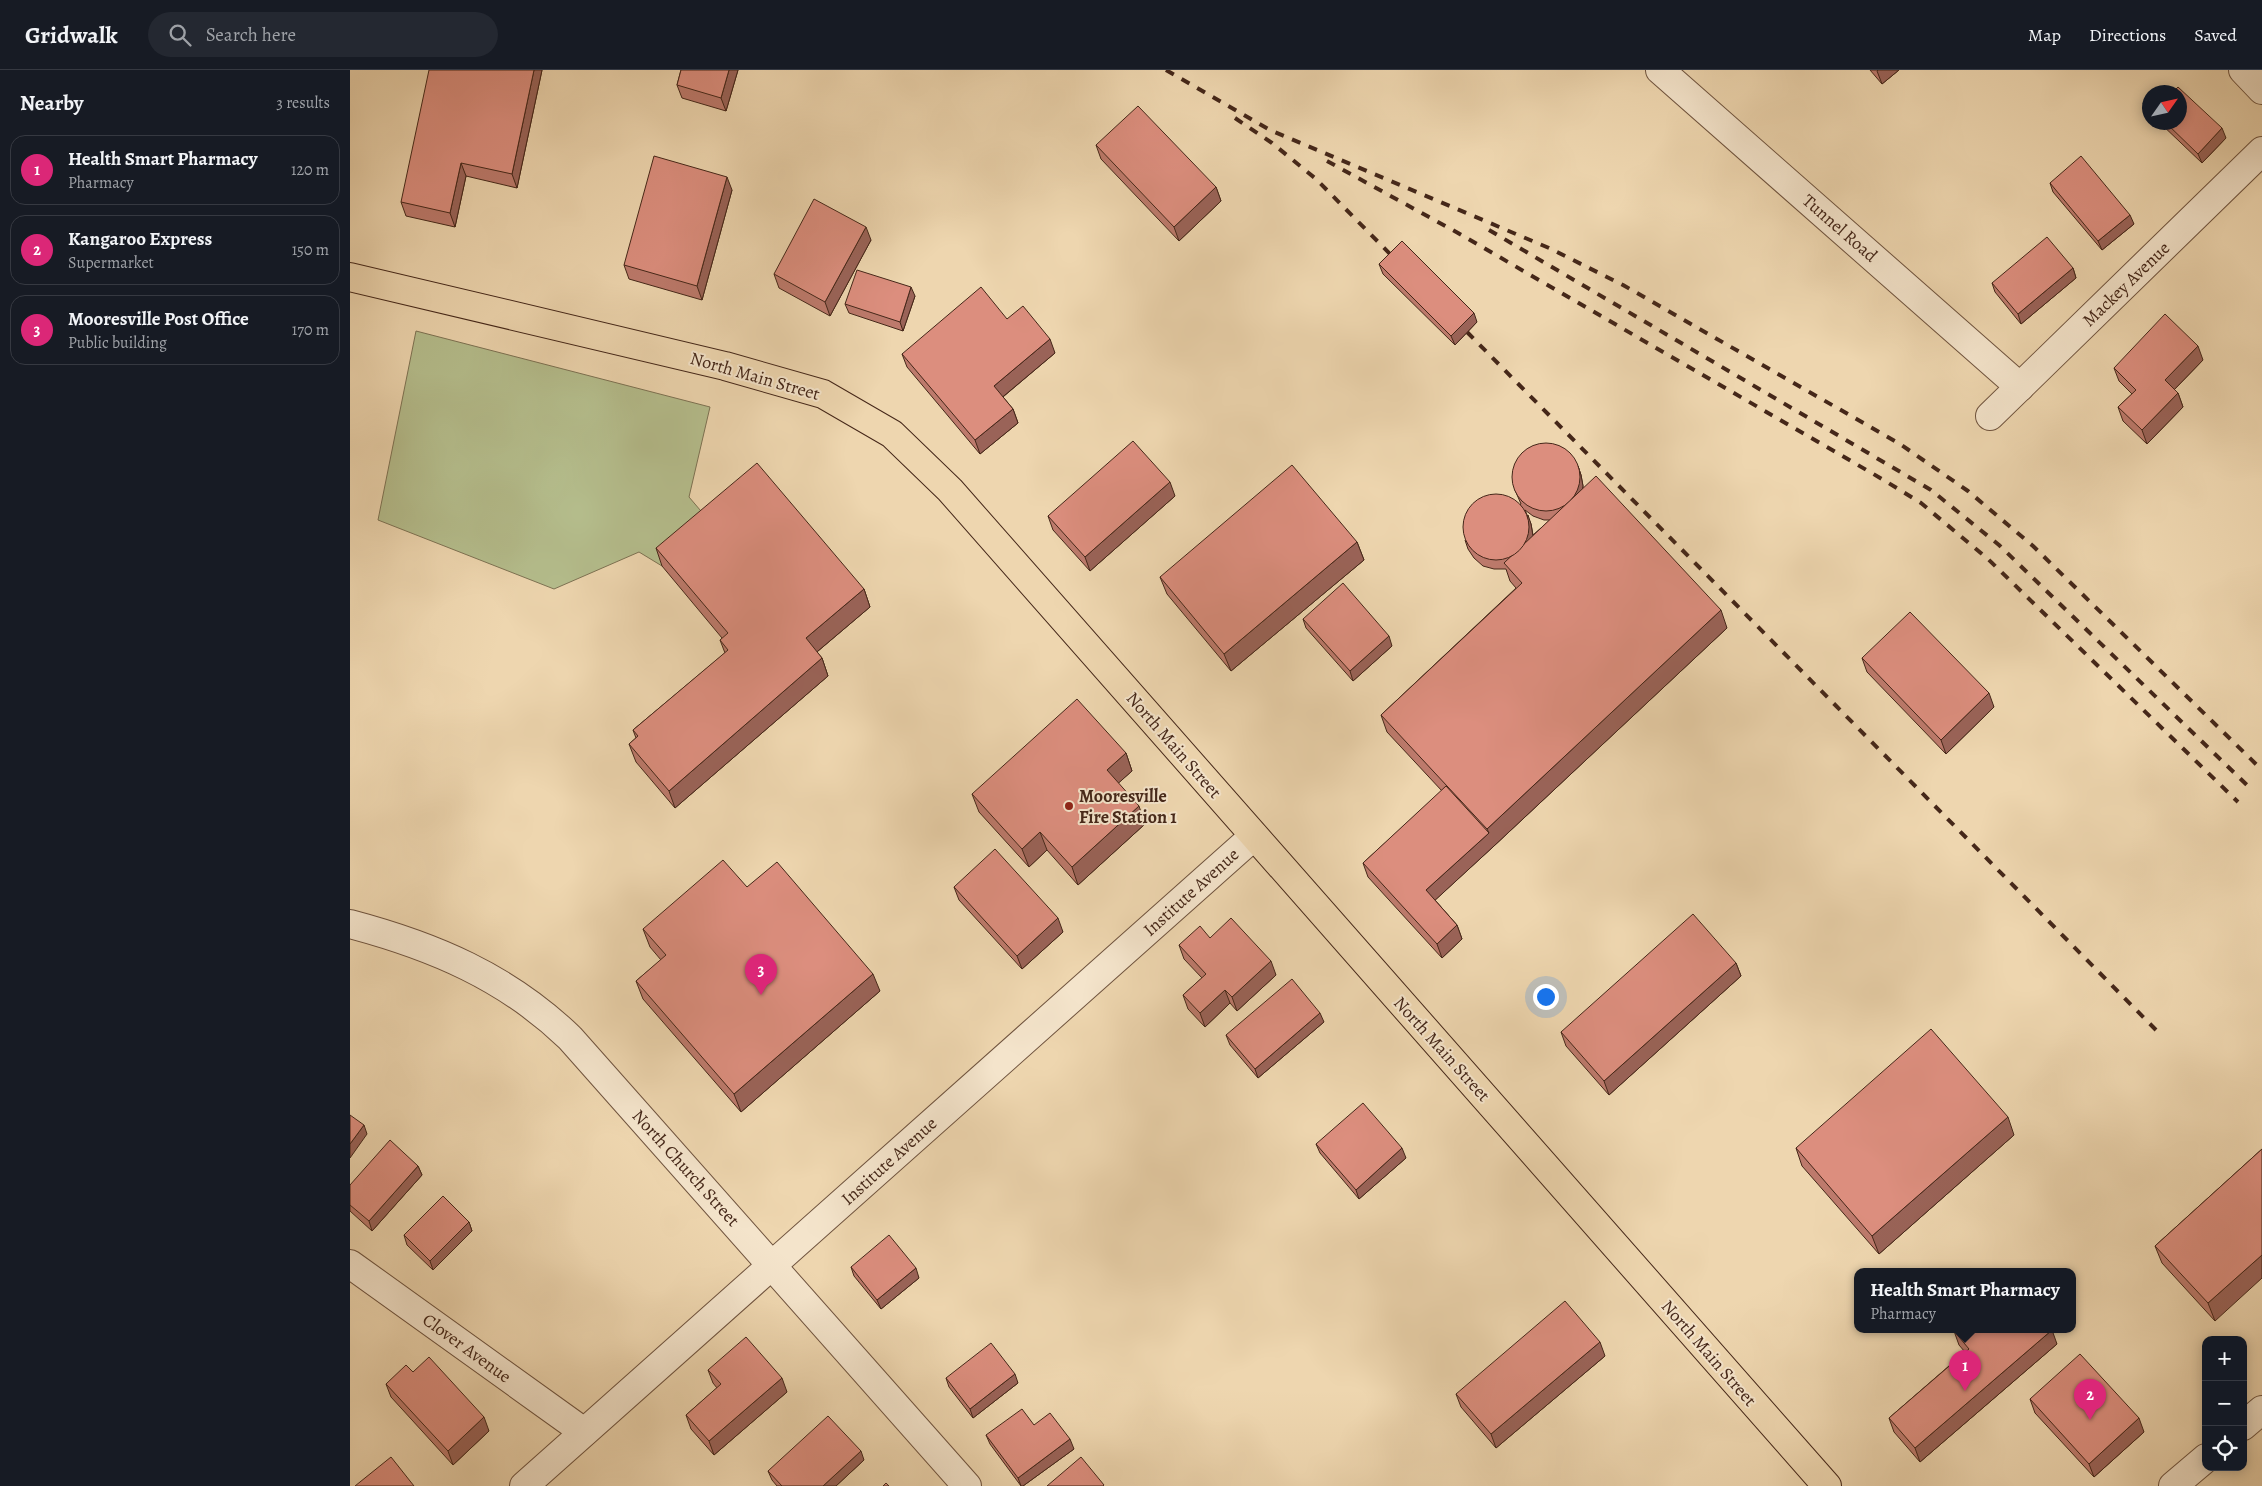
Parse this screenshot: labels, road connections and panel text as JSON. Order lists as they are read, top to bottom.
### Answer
{
  "streets": {
    "main road": ["North Main Street"],
    "street": [
      "Tunnel Road",
      "Mackey Avenue",
      "Institute Avenue",
      "North Church Street",
      "Clover Avenue"
    ]
  },
  "crossings": [
    ["Tunnel Road", "Mackey Avenue"],
    ["North Main Street", "Institute Avenue"],
    ["Institute Avenue", "North Church Street"],
    ["Institute Avenue", "Clover Avenue"]
  ],
  "places": ["Mooresville Fire Station 1"],
  "north": "top right",
  "page": {
    "header": "Gridwalk",
    "search": "Search here",
    "nav": ["Map", "Directions", "Saved"],
    "heading": ["Nearby", "3 results"],
    "list": [
      {
        "mark": "1",
        "name": "Health Smart Pharmacy",
        "note": "Pharmacy",
        "value": "120 m"
      },
      {
        "mark": "2",
        "name": "Kangaroo Express",
        "note": "Supermarket",
        "value": "150 m"
      },
      {
        "mark": "3",
        "name": "Mooresville Post Office",
        "note": "Public building",
        "value": "170 m"
      }
    ],
    "pins": ["3", "1", "2"],
    "popup": ["Health Smart Pharmacy", "Pharmacy"],
    "map_buttons": ["+", "−"]
  }
}
